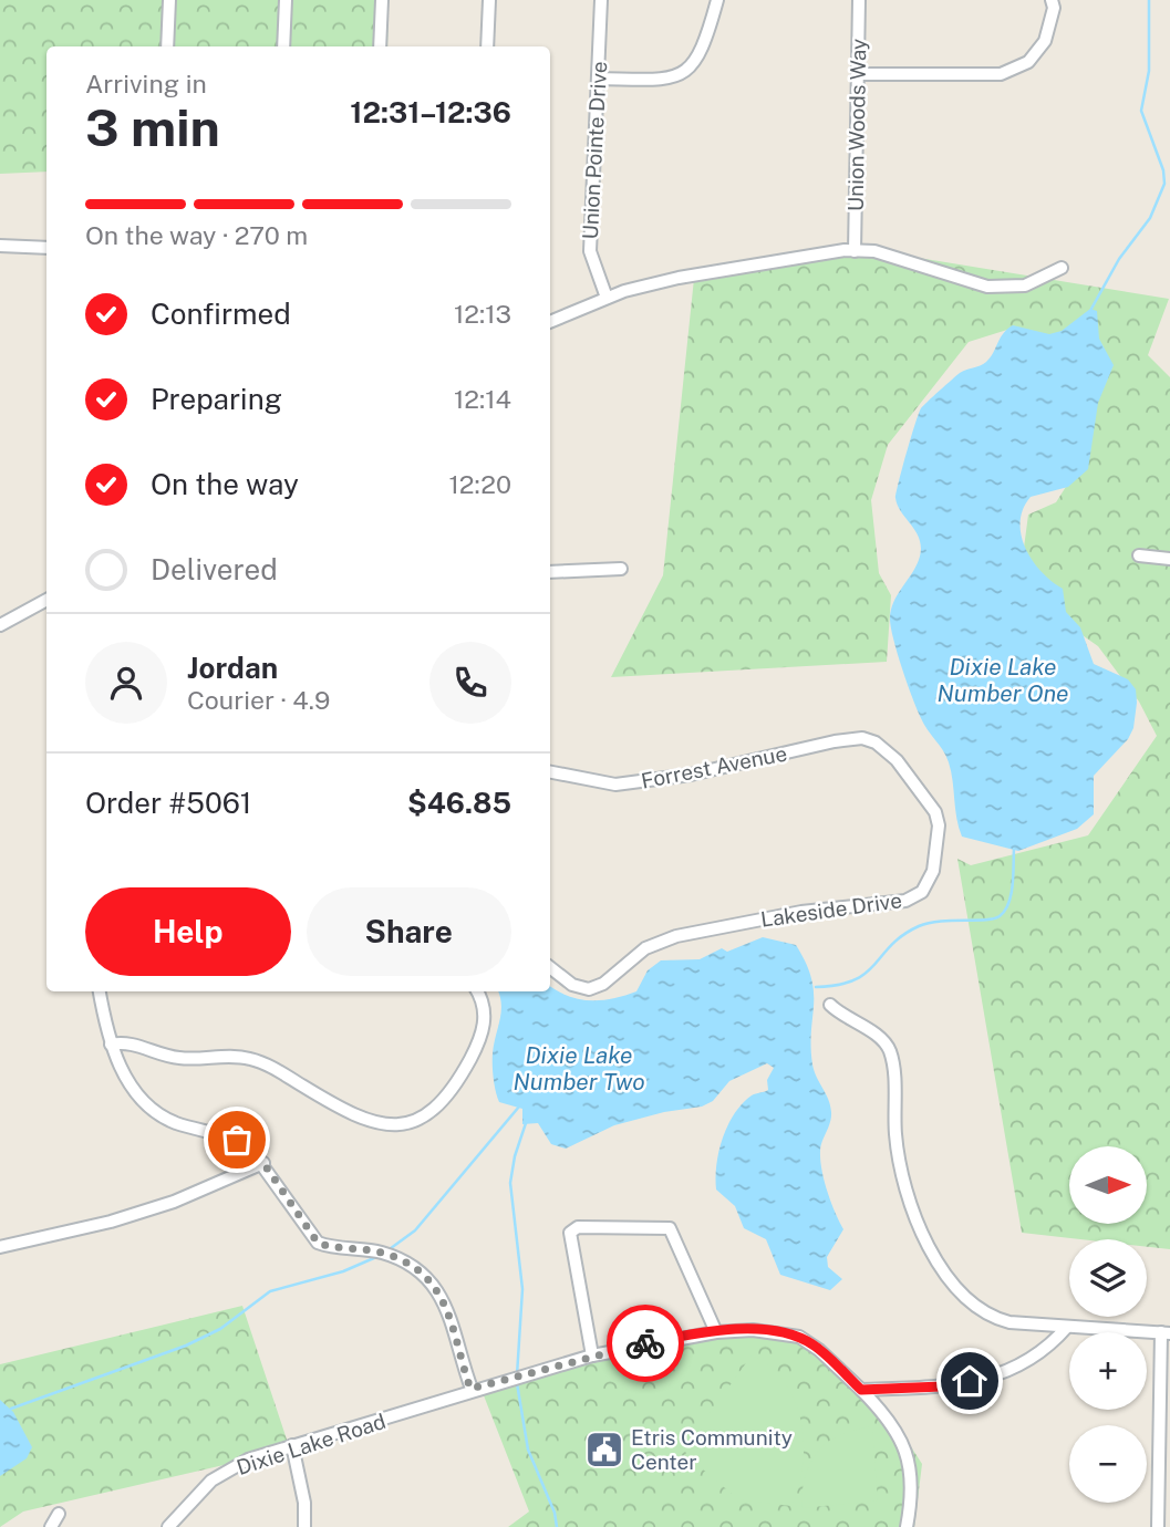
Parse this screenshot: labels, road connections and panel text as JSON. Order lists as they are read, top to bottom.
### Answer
{
  "streets": {
    "street": [
      "Union Woods Way",
      "Union Pointe Drive",
      "Forrest Avenue",
      "Lakeside Drive",
      "Dixie Lake Road"
    ]
  },
  "crossings": [
    ["Forrest Avenue", "Lakeside Drive"]
  ],
  "water": ["Dixie Lake Number One", "Dixie Lake Number Two"],
  "places": {
    "public building": ["Etris Community Center"]
  },
  "north": "right",
  "page": {
    "heading": ["3 min", "Arriving in", "12:31–12:36"],
    "panel": [
      "Jordan",
      "Courier · 4.9",
      "Order #5061",
      "$46.85"
    ],
    "bar": "On the way · 270 m",
    "list": [
      ["Confirmed", "12:13"],
      ["Preparing", "12:14"],
      ["On the way", "12:20"],
      "Delivered"
    ],
    "buttons": ["Help", "Share"],
    "map_buttons": ["+", "−"]
  }
}
